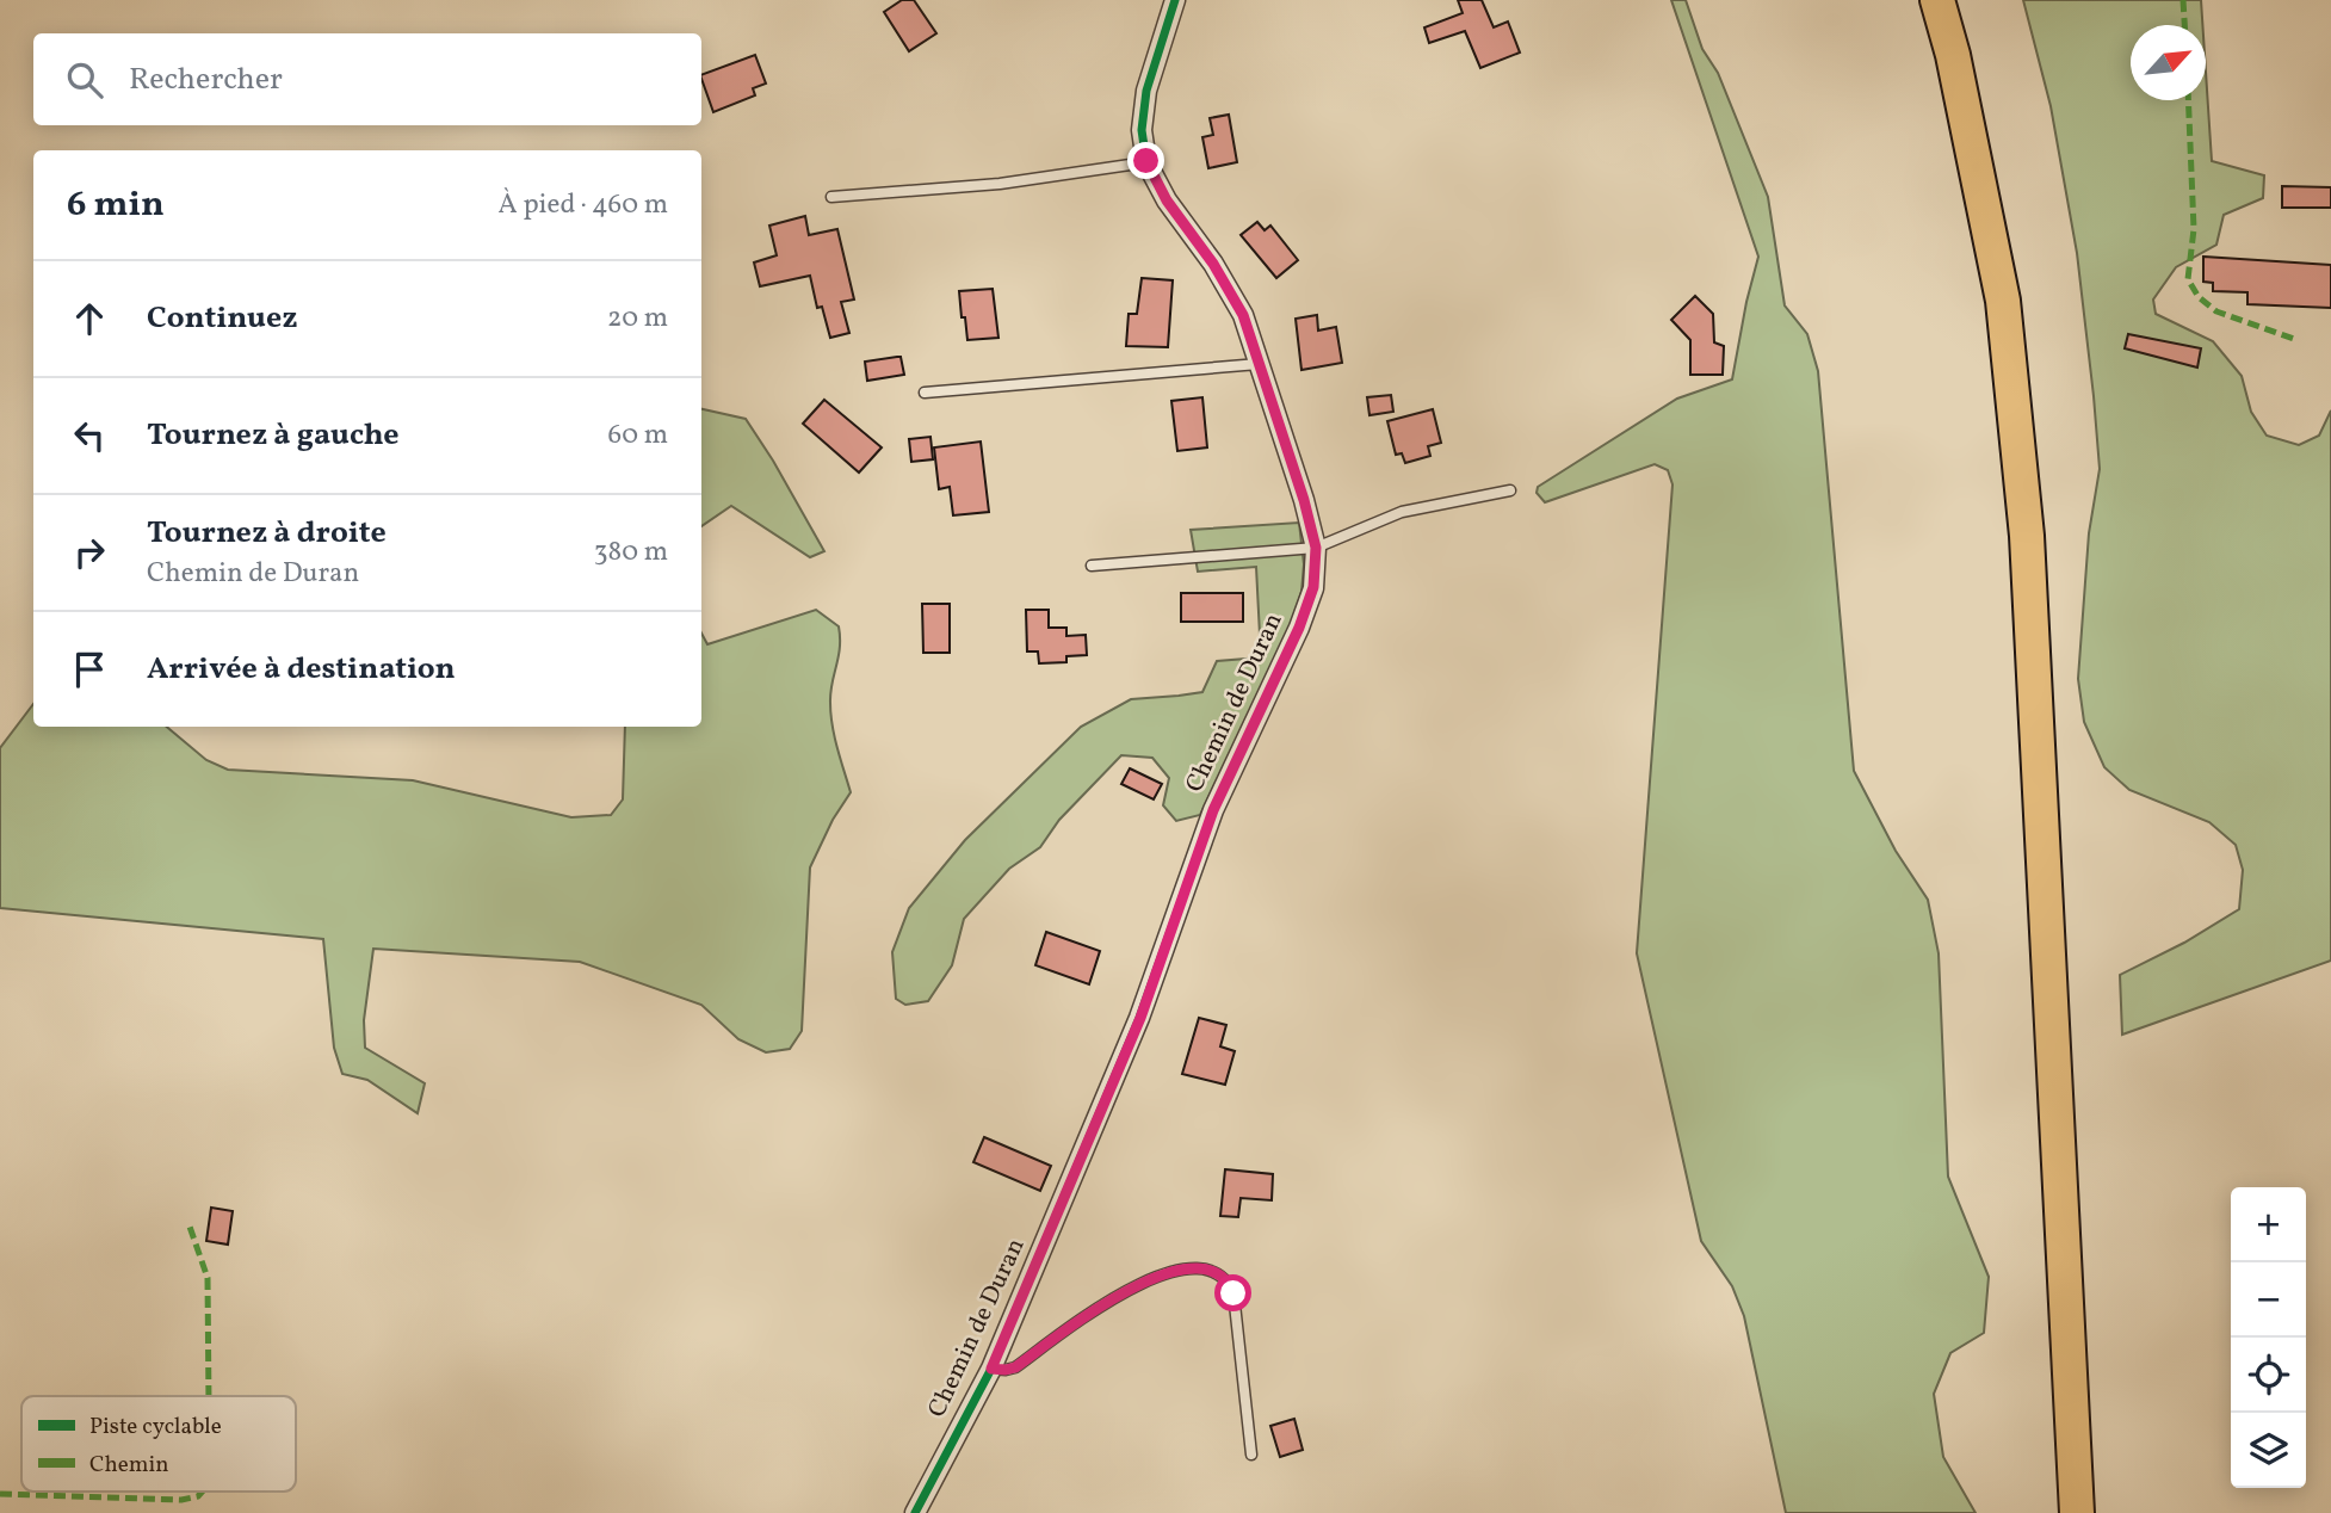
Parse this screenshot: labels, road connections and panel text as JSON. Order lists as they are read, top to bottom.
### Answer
{
  "streets": {
    "street": ["Chemin de Duran"]
  },
  "legend": ["Piste cyclable", "Chemin"],
  "north": "top right",
  "page": {
    "search": "Rechercher",
    "heading": ["6 min", "À pied · 460 m"],
    "list": [
      ["Continuez", "20 m"],
      ["Tournez à gauche", "60 m"],
      ["Tournez à droite", "Chemin de Duran", "380 m"],
      "Arrivée à destination"
    ],
    "map_buttons": ["+", "−"]
  }
}
